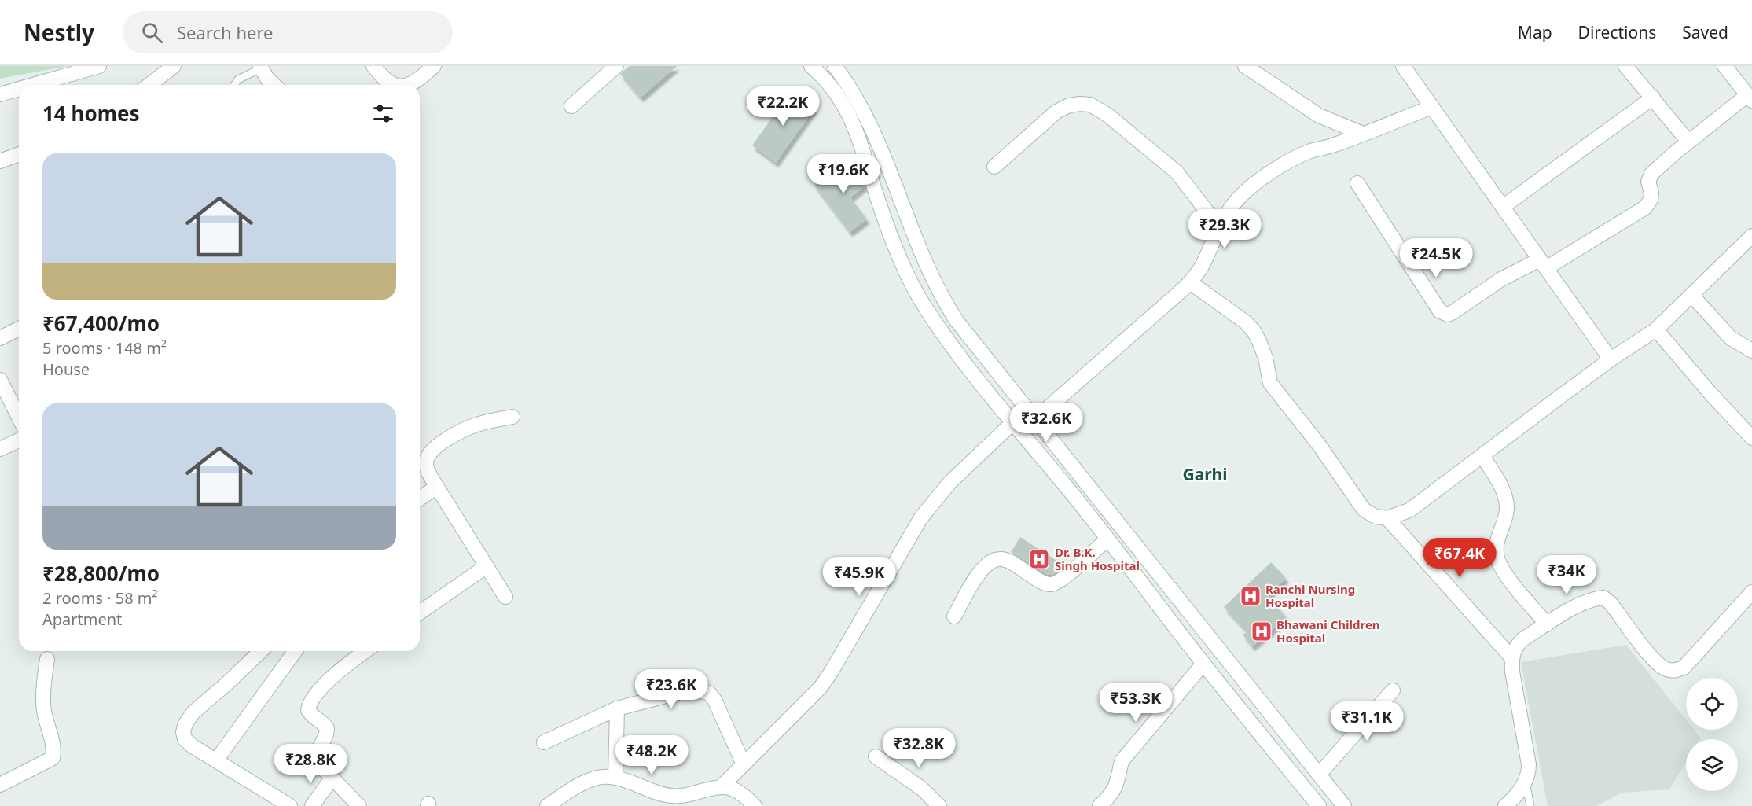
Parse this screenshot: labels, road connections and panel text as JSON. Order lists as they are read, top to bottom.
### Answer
{
  "districts": ["Garhi"],
  "places": {
    "hospital": ["Dr. B.K. Singh Hospital", "Ranchi Nursing Hospital", "Bhawani Children Hospital"]
  },
  "page": {
    "header": "Nestly",
    "search": "Search here",
    "nav": ["Map", "Directions", "Saved"],
    "heading": "14 homes",
    "price": [
      "₹22.2K",
      "₹19.6K",
      "₹29.3K",
      "₹24.5K",
      "₹32.6K",
      "₹67.4K",
      "₹34K",
      "₹45.9K",
      "₹23.6K",
      "₹53.3K",
      "₹31.1K",
      "₹32.8K",
      "₹48.2K",
      "₹28.8K"
    ],
    "list": [
      {
        "name": "₹67,400/mo",
        "note": "5 rooms · 148 m² · House"
      },
      {
        "name": "₹28,800/mo",
        "note": "2 rooms · 58 m² · Apartment"
      }
    ]
  }
}
